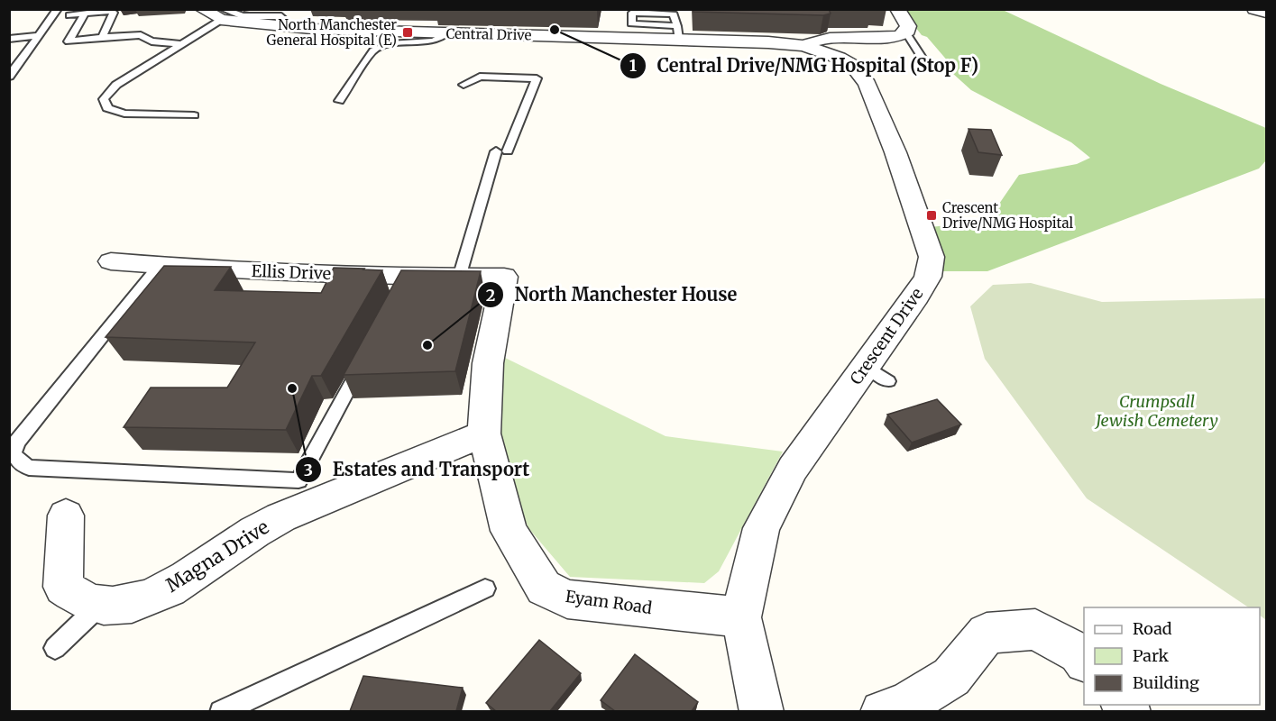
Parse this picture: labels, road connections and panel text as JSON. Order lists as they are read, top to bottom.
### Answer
{
  "streets": {
    "street": [
      "Central Drive",
      "Ellis Drive",
      "Crescent Drive",
      "Magna Drive",
      "Eyam Road"
    ]
  },
  "crossings": [
    ["Central Drive", "Crescent Drive"],
    ["Ellis Drive", "Eyam Road"],
    ["Crescent Drive", "Eyam Road"],
    ["Magna Drive", "Eyam Road"]
  ],
  "parks": ["Crumpsall Jewish Cemetery"],
  "places": {
    "other": ["Central Drive/NMG Hospital (Stop F)", "North Manchester House", "Estates and Transport"],
    "transit": ["North Manchester General Hospital (E)", "Crescent Drive/NMG Hospital"]
  },
  "legend": ["Road", "Park", "Building"]
}
